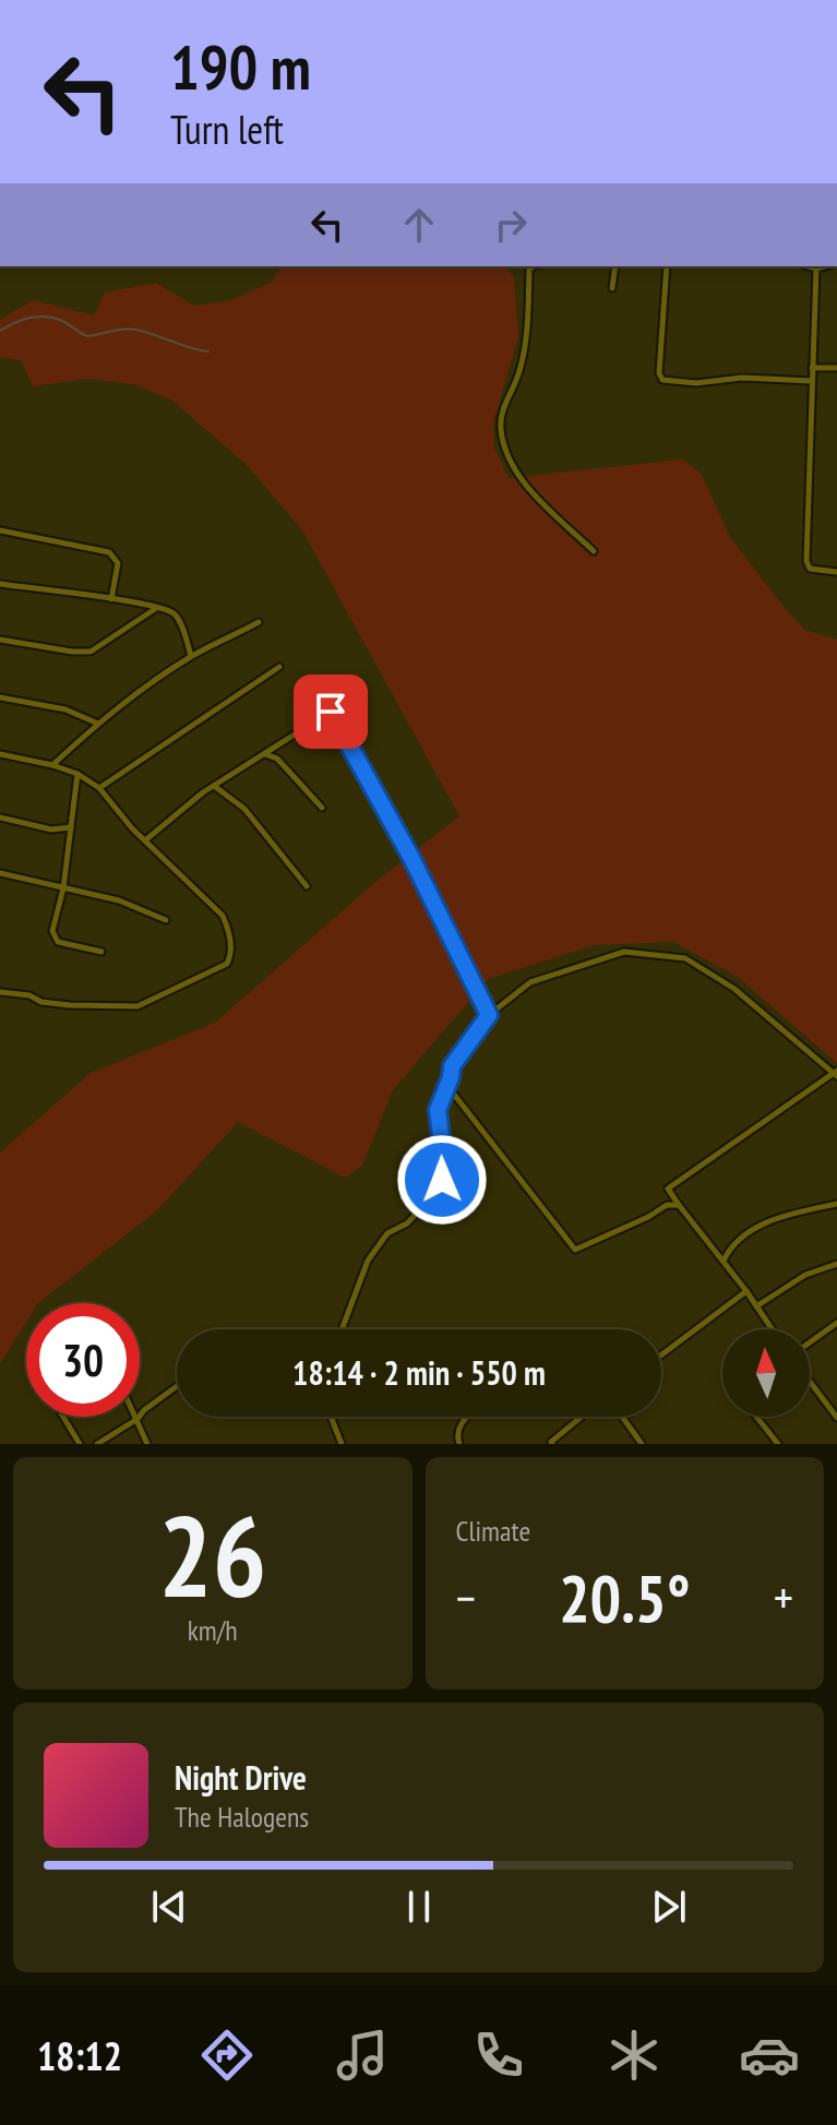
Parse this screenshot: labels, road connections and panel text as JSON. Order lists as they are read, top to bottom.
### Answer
{
  "north": "top",
  "page": {
    "turn": ["190 m", "Turn left"],
    "limit": "30",
    "trip": "18:14 · 2 min · 550 m",
    "tile": [
      ["26", "km/h"],
      "Climate"
    ],
    "heat": ["−", "20.5°", "+"],
    "song": ["Night Drive", "The Halogens"],
    "tabs": "18:12"
  }
}
